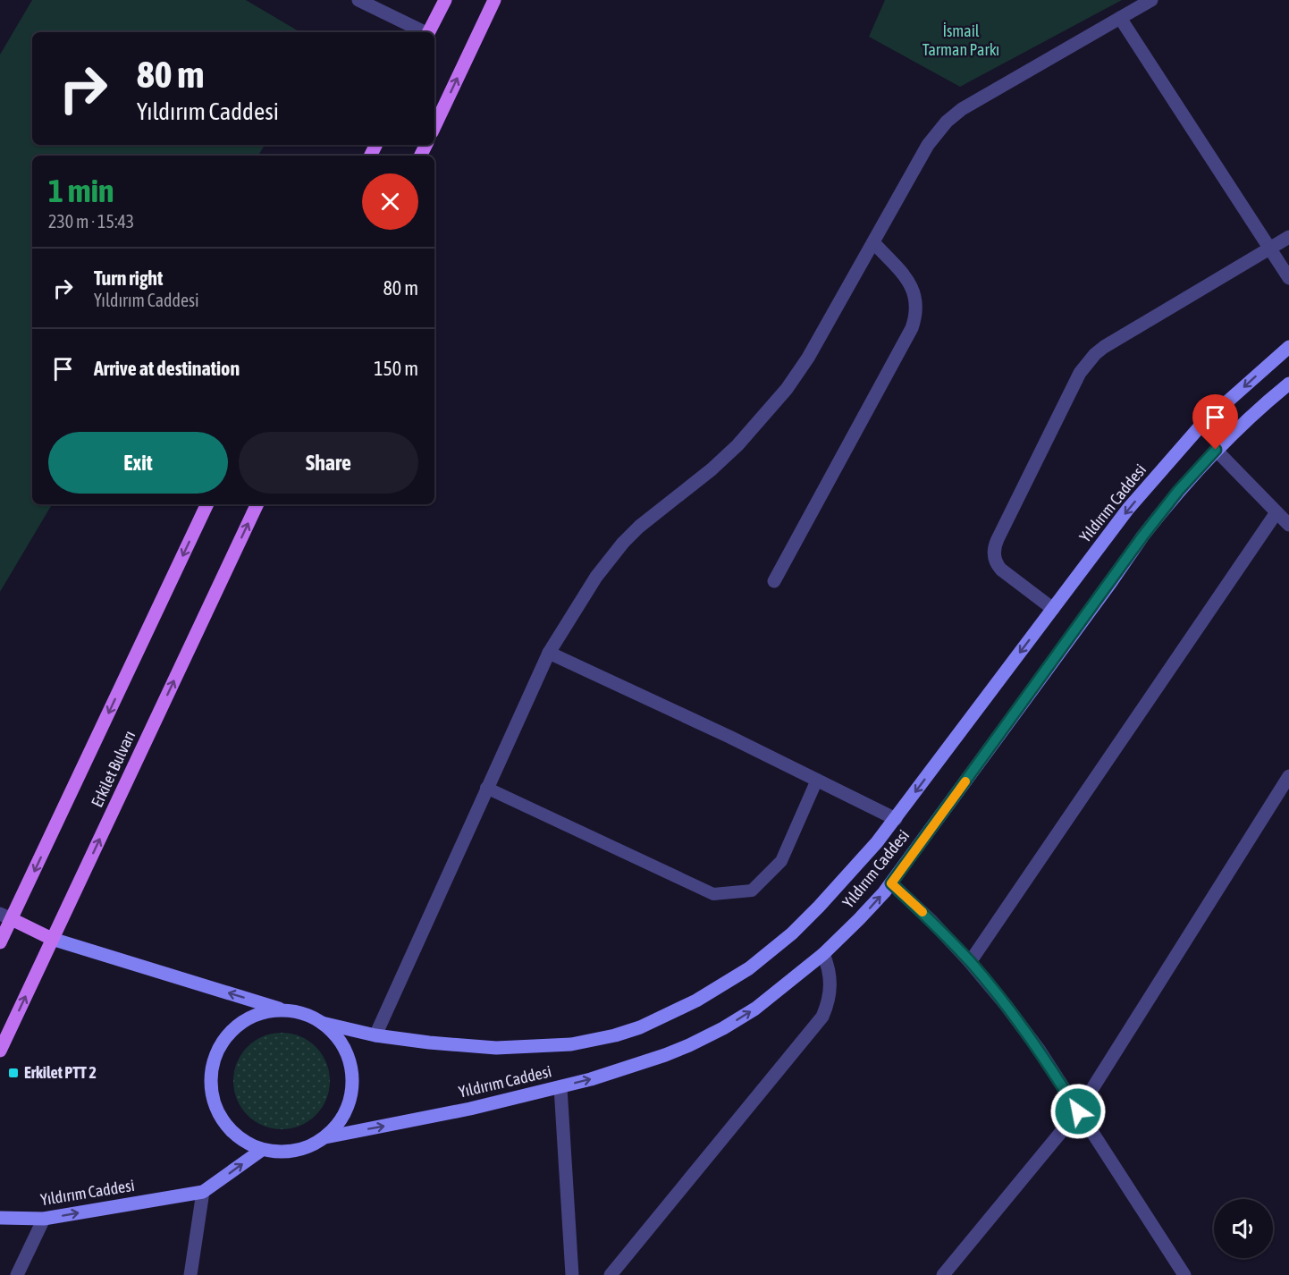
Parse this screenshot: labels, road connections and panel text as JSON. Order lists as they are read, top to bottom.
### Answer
{
  "streets": {
    "main road": ["Erkilet Bulvarı"],
    "street": ["Yıldırım Caddesi"]
  },
  "parks": ["İsmail Tarman Parkı"],
  "places": {
    "transit": ["Erkilet PTT 2"]
  },
  "page": {
    "turn": ["80 m", "Yıldırım Caddesi"],
    "heading": ["1 min", "230 m · 15:43"],
    "list": [
      {
        "name": "Turn right",
        "note": "Yıldırım Caddesi",
        "value": "80 m"
      },
      {
        "name": "Arrive at destination",
        "value": "150 m"
      }
    ],
    "buttons": ["Exit", "Share"]
  }
}
